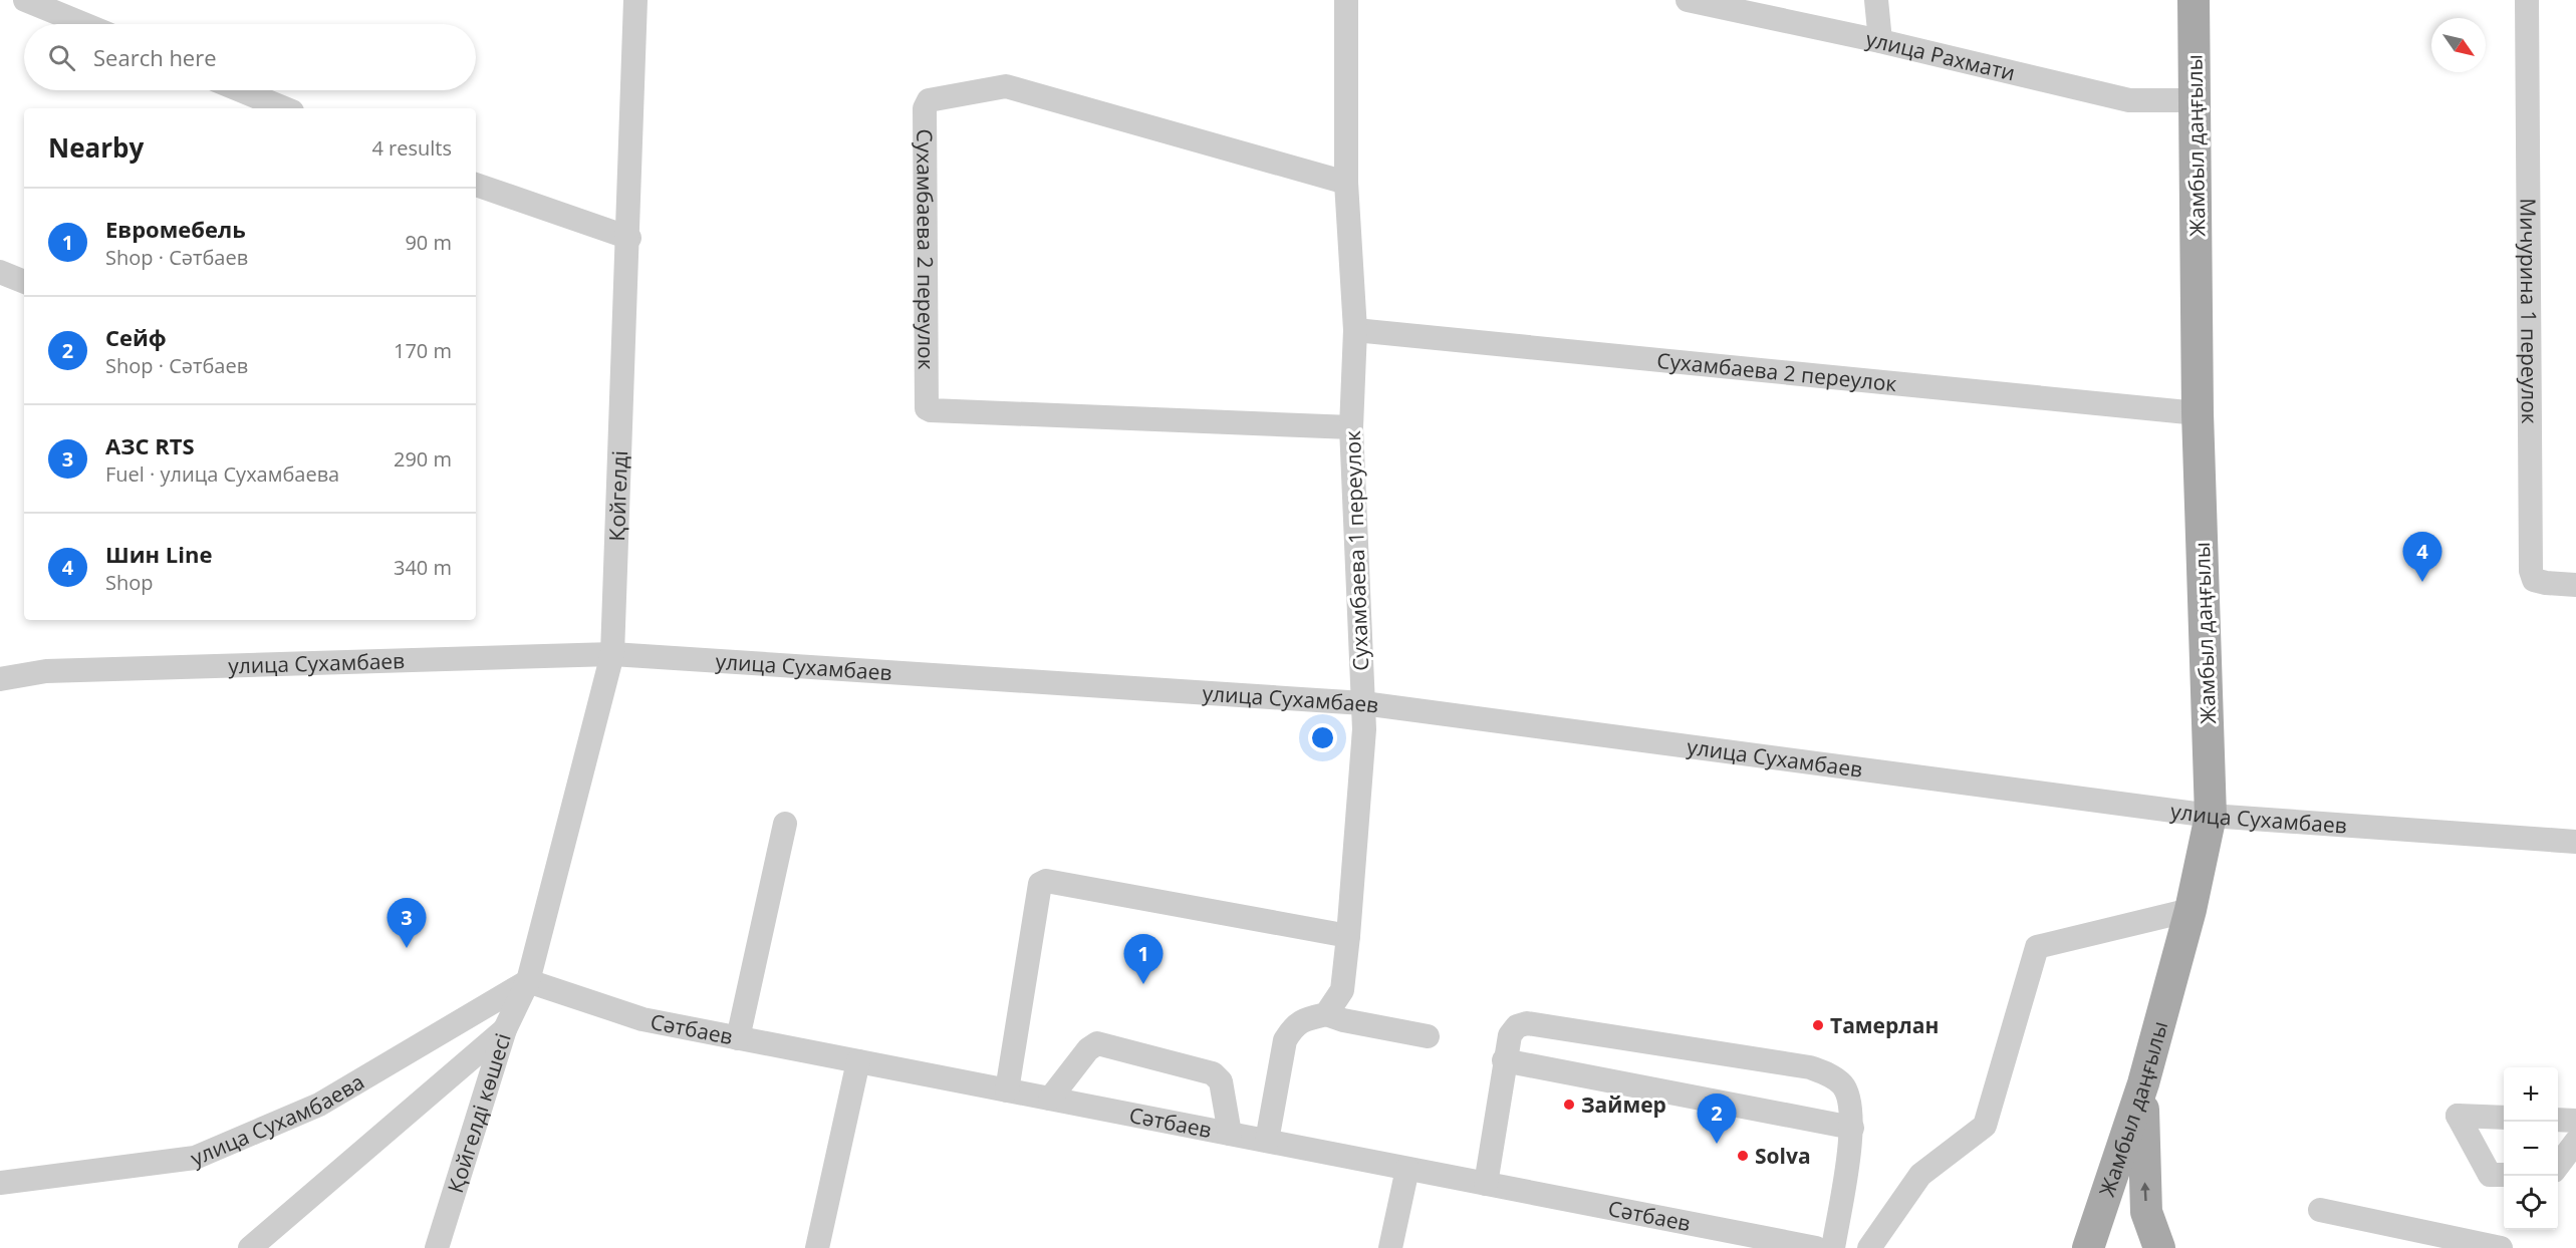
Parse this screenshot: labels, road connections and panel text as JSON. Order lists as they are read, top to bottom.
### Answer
{
  "streets": {
    "main road": ["Жамбыл даңғылы"],
    "street": [
      "улица Рахмати",
      "Сухамбаева 2 переулок",
      "Мичурина 1 переулок",
      "Қойгелді",
      "Сухамбаева 1 переулок",
      "улица Сухамбаев",
      "Сәтбаев",
      "Қойгелді көшесі",
      "улица Сухамбаева"
    ]
  },
  "crossings": [
    ["улица Рахмати", "Жамбыл даңғылы"],
    ["Жамбыл даңғылы", "Сухамбаева 2 переулок"],
    ["Жамбыл даңғылы", "улица Сухамбаев"],
    ["Сухамбаева 2 переулок", "Сухамбаева 1 переулок"],
    ["Қойгелді", "улица Сухамбаев"],
    ["Қойгелді", "Сәтбаев"],
    ["Қойгелді", "Қойгелді көшесі"],
    ["Қойгелді", "улица Сухамбаева"],
    ["Сухамбаева 1 переулок", "улица Сухамбаев"],
    ["Сәтбаев", "Қойгелді көшесі"],
    ["Сәтбаев", "улица Сухамбаева"],
    ["Қойгелді көшесі", "улица Сухамбаева"]
  ],
  "places": ["Тамерлан", "Займер", "Solva"],
  "north": "bottom right",
  "page": {
    "search": "Search here",
    "heading": ["Nearby", "4 results"],
    "list": [
      {
        "mark": "1",
        "name": "Евромебель",
        "note": "Shop · Сәтбаев",
        "value": "90 m"
      },
      {
        "mark": "2",
        "name": "Сейф",
        "note": "Shop · Сәтбаев",
        "value": "170 m"
      },
      {
        "mark": "3",
        "name": "АЗС RTS",
        "note": "Fuel · улица Сухамбаева",
        "value": "290 m"
      },
      {
        "mark": "4",
        "name": "Шин Line",
        "note": "Shop",
        "value": "340 m"
      }
    ],
    "pins": [
      "4",
      "3",
      "1",
      "2"
    ],
    "map_buttons": ["+", "−"]
  }
}
